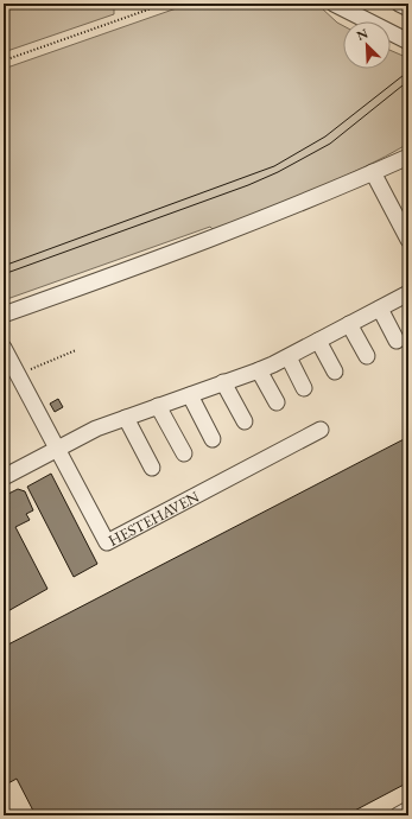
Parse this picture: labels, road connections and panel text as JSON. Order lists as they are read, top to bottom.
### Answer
{
  "streets": {
    "street": ["HESTEHAVEN"]
  },
  "north": "top left"
}
